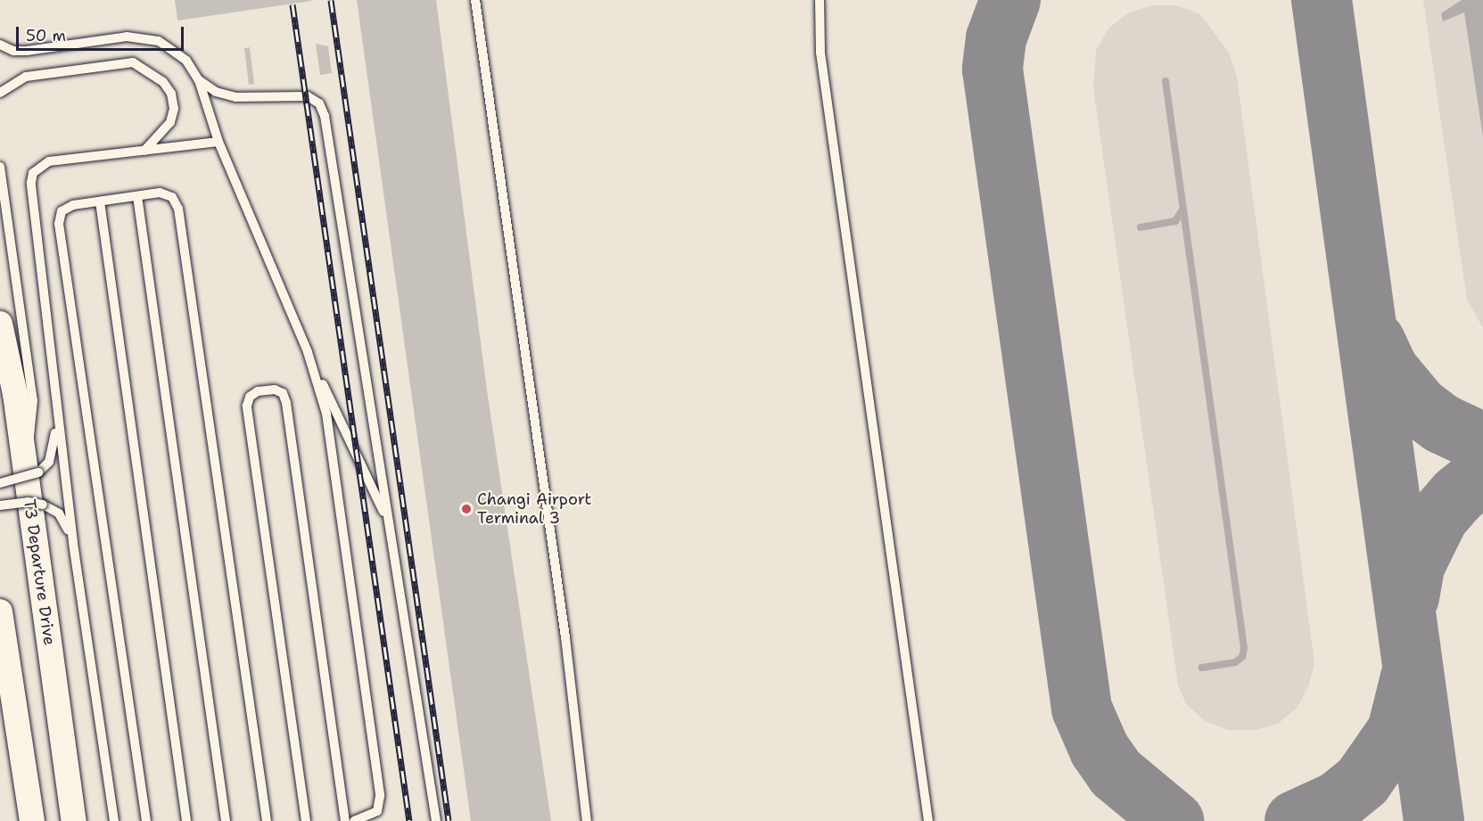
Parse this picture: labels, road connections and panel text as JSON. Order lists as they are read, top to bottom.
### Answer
{
  "streets": {
    "main road": ["T3 Departure Drive"]
  },
  "places": ["Changi Airport Terminal 3"],
  "scale_bar": "50 m"
}
